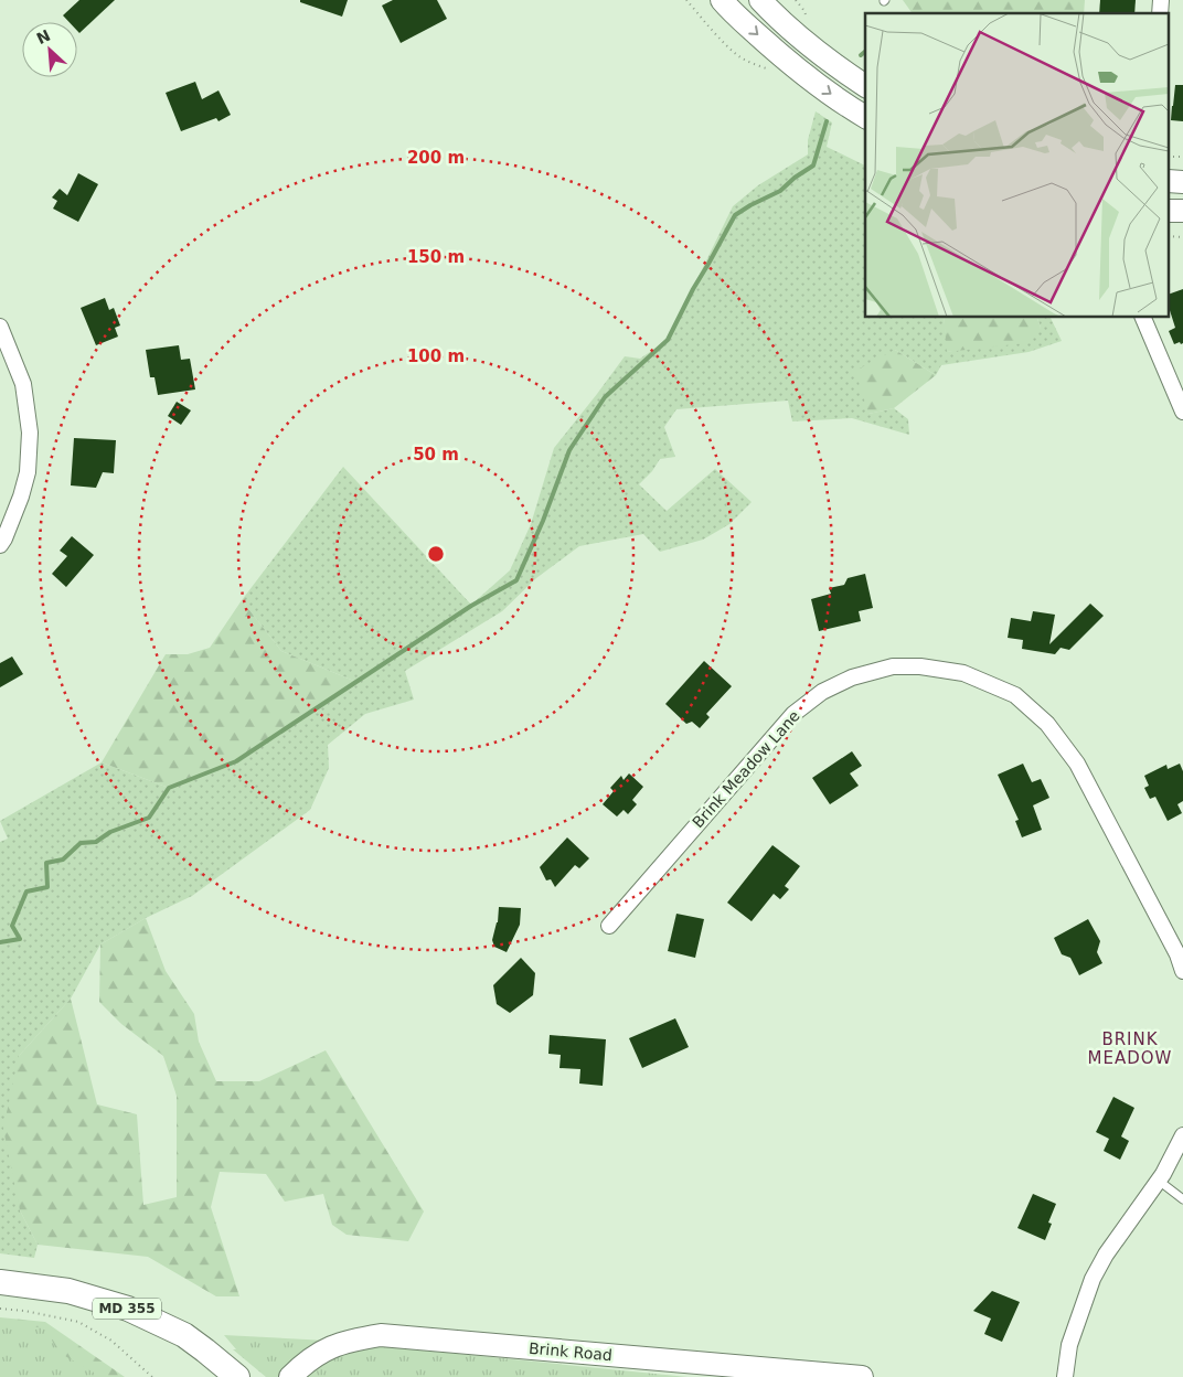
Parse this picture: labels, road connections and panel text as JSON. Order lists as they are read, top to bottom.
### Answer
{
  "streets": {
    "main road": ["MD 355", "Brink Road"],
    "street": ["Brink Meadow Lane"]
  },
  "districts": ["BRINK MEADOW"],
  "north": "top left",
  "rings": [
    "200 m",
    "150 m",
    "100 m",
    "50 m"
  ]
}
